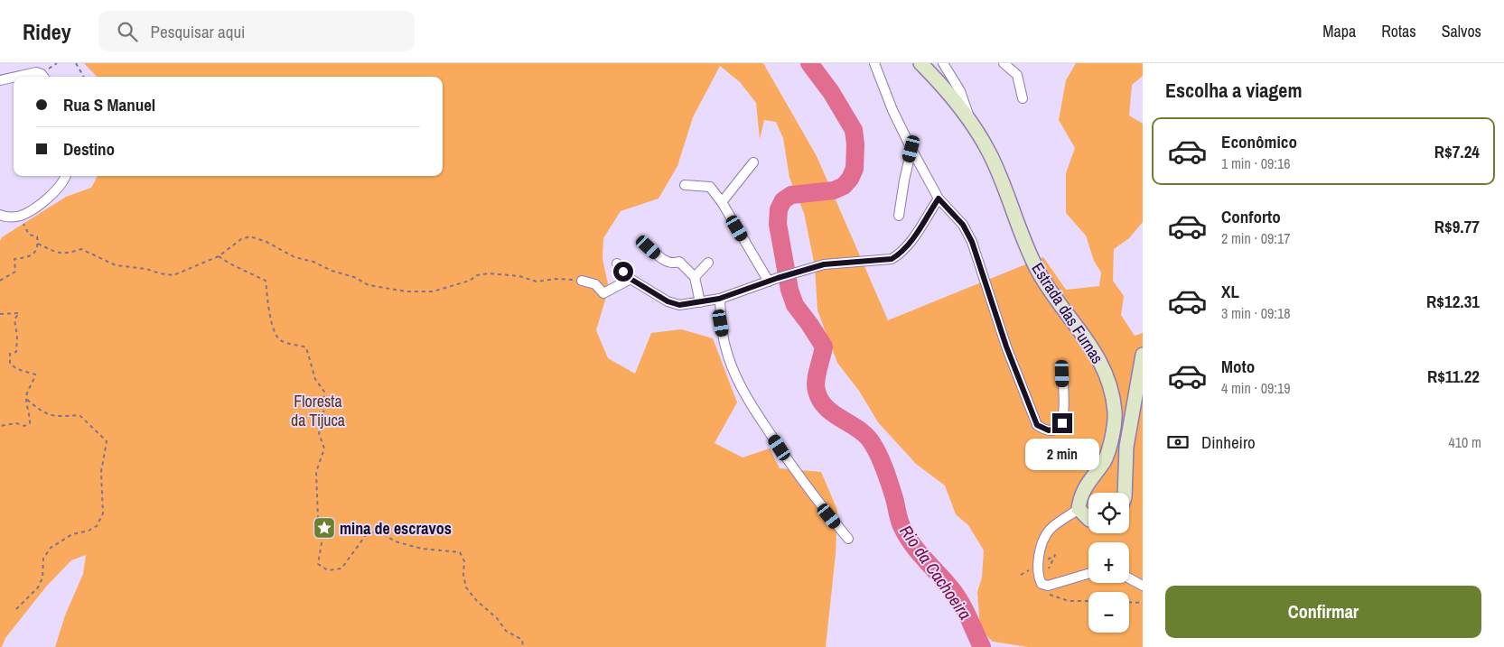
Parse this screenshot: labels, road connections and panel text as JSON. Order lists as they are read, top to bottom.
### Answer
{
  "streets": {
    "main road": ["Estrada das Furnas"]
  },
  "water": ["Rio da Cachoeira"],
  "parks": ["Floresta da Tijuca"],
  "places": {
    "place": ["mina de escravos"]
  },
  "page": {
    "header": "Ridey",
    "search": "Pesquisar aqui",
    "nav": ["Mapa", "Rotas", "Salvos"],
    "heading": "Escolha a viagem",
    "banner": ["Rua S Manuel", "Destino"],
    "list": [
      {
        "name": "Econômico",
        "note": "1 min · 09:16",
        "value": "R$7.24"
      },
      {
        "name": "Conforto",
        "note": "2 min · 09:17",
        "value": "R$9.77"
      },
      {
        "name": "XL",
        "note": "3 min · 09:18",
        "value": "R$12.31"
      },
      {
        "name": "Moto",
        "note": "4 min · 09:19",
        "value": "R$11.22"
      }
    ],
    "pay": ["Dinheiro", "410 m"],
    "bubble": "2 min",
    "map_buttons": ["+", "−"],
    "buttons": "Confirmar"
  }
}
